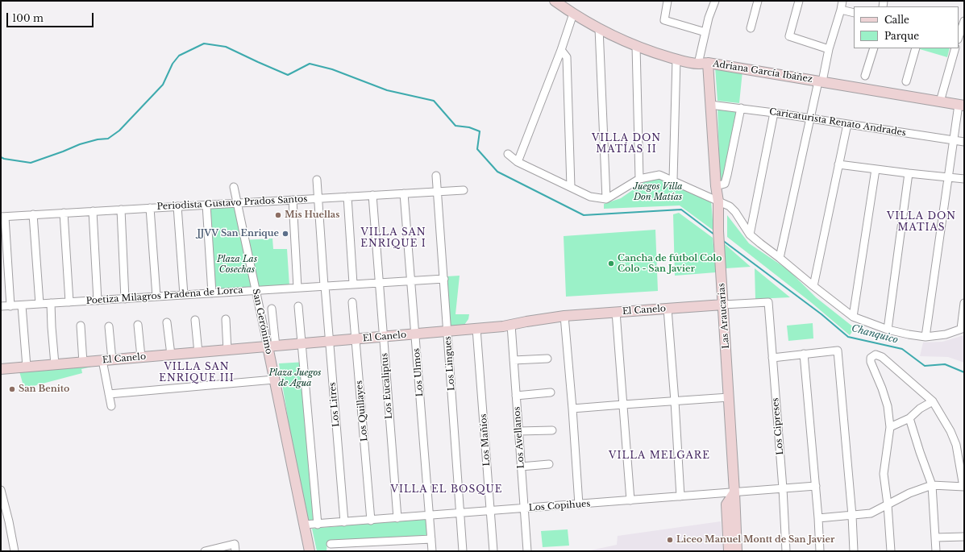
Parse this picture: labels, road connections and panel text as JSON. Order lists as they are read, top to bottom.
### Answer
{
  "streets": {
    "street": [
      "Adriana García Ibáñez",
      "Caricaturista Renato Andrades",
      "Periodista Gustavo Prados Santos",
      "Poetiza Milagros Pradena de Lorca",
      "El Canelo",
      "Las Araucarias",
      "San Gerónimo",
      "Los Lingues",
      "Los Ulmos",
      "Los Eucaliptus",
      "Los Litres",
      "Los Quillayes",
      "Los Cipreses",
      "Los Avellanos",
      "Los Mañíos",
      "Los Copihues"
    ]
  },
  "crossings": [
    ["Adriana García Ibáñez", "Las Araucarias"],
    ["Caricaturista Renato Andrades", "Las Araucarias"],
    ["Periodista Gustavo Prados Santos", "San Gerónimo"],
    ["Periodista Gustavo Prados Santos", "Los Lingues"],
    ["Periodista Gustavo Prados Santos", "Los Ulmos"],
    ["Periodista Gustavo Prados Santos", "Los Eucaliptus"],
    ["Periodista Gustavo Prados Santos", "Los Litres"],
    ["Poetiza Milagros Pradena de Lorca", "San Gerónimo"],
    ["Poetiza Milagros Pradena de Lorca", "Los Lingues"],
    ["Poetiza Milagros Pradena de Lorca", "Los Ulmos"],
    ["Poetiza Milagros Pradena de Lorca", "Los Eucaliptus"],
    ["Poetiza Milagros Pradena de Lorca", "Los Litres"],
    ["El Canelo", "Las Araucarias"],
    ["El Canelo", "San Gerónimo"],
    ["El Canelo", "Los Lingues"],
    ["El Canelo", "Los Ulmos"],
    ["El Canelo", "Los Eucaliptus"],
    ["El Canelo", "Los Litres"],
    ["El Canelo", "Los Quillayes"],
    ["El Canelo", "Los Cipreses"],
    ["El Canelo", "Los Avellanos"],
    ["El Canelo", "Los Mañíos"],
    ["Las Araucarias", "Los Copihues"],
    ["San Gerónimo", "Los Copihues"],
    ["Los Lingues", "Los Copihues"],
    ["Los Ulmos", "Los Copihues"],
    ["Los Eucaliptus", "Los Copihues"],
    ["Los Litres", "Los Copihues"],
    ["Los Quillayes", "Los Copihues"],
    ["Los Cipreses", "Los Copihues"],
    ["Los Avellanos", "Los Copihues"],
    ["Los Mañíos", "Los Copihues"]
  ],
  "districts": [
    "VILLA DON MATÍAS II",
    "VILLA DON MATIAS",
    "VILLA SAN ENRIQUE I",
    "VILLA SAN ENRIQUE III",
    "VILLA MELGARE",
    "VILLA EL BOSQUE"
  ],
  "water": ["Chanquico"],
  "parks": ["Juegos Villa Don Matías", "Plaza Las Cosechas", "Plaza Juegos de Agua"],
  "places": [
    "Mis Huellas",
    "JJVV San Enrique",
    "Cancha de fútbol Colo Colo - San Javier",
    "San Benito",
    "Liceo Manuel Montt de San Javier"
  ],
  "legend": ["Calle", "Parque"],
  "scale_bar": "100 m"
}
